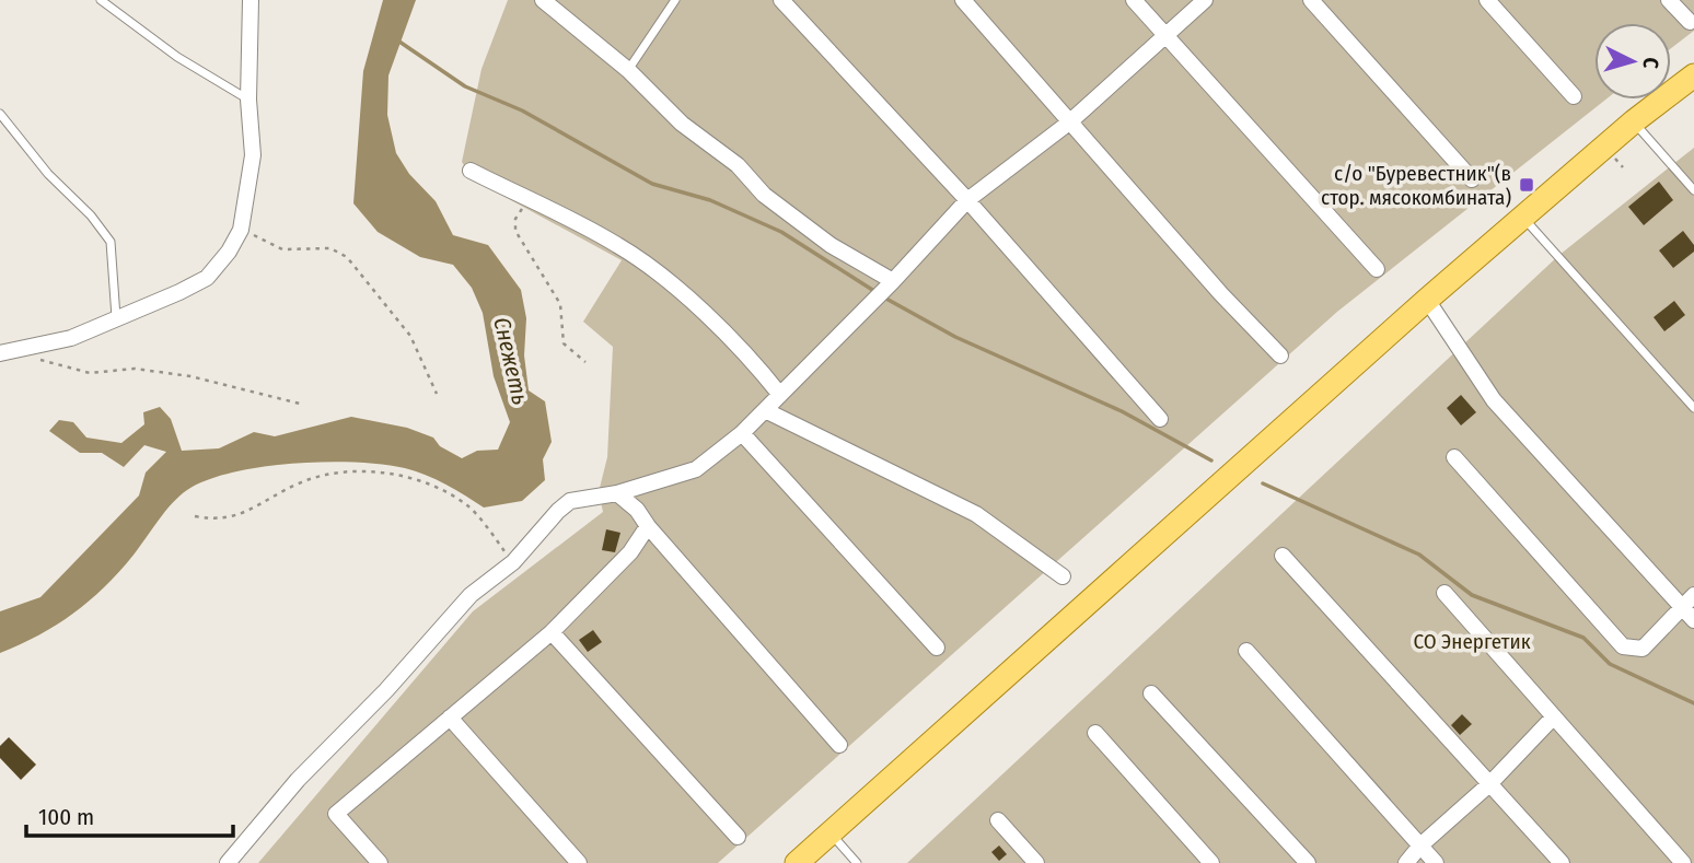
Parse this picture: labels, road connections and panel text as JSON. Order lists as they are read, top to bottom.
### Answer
{
  "water": ["Снежеть"],
  "parks": ["СО Энергетик"],
  "places": {
    "transit": ["с/о \"Буревестник\"(в стор. мясокомбината)"]
  },
  "scale_bar": "100 m",
  "north": "right"
}
